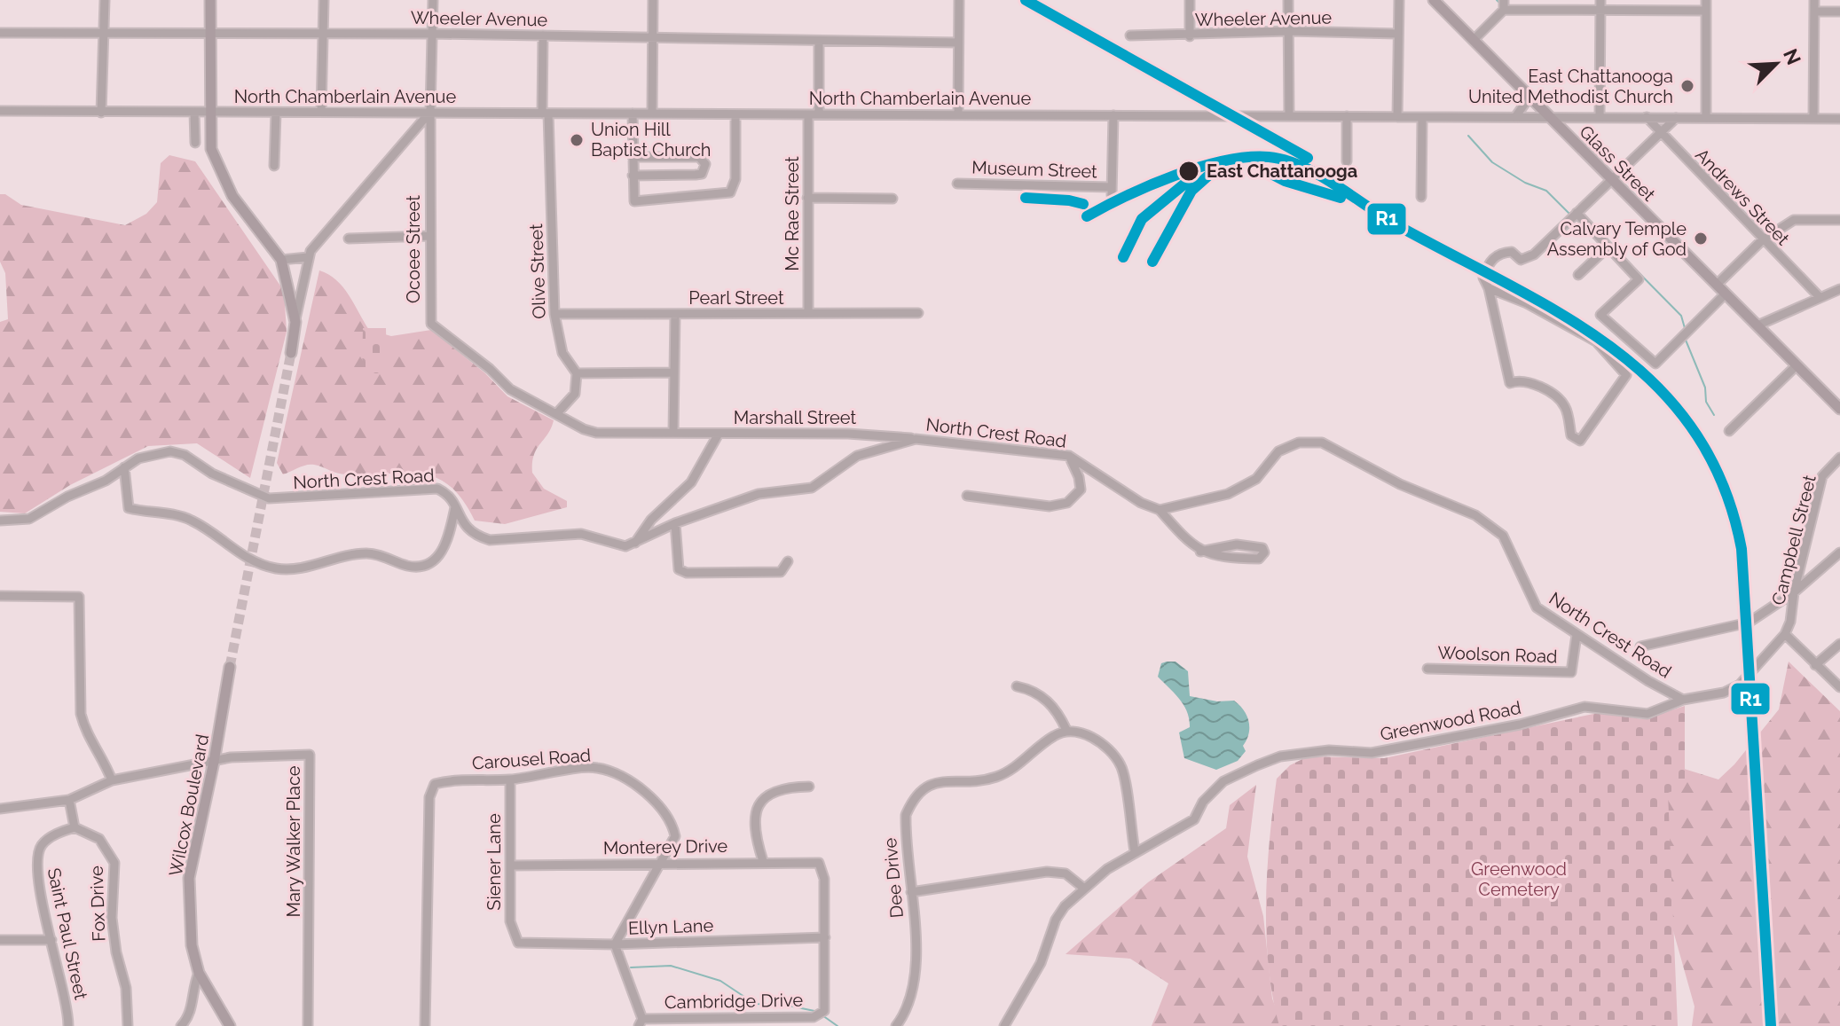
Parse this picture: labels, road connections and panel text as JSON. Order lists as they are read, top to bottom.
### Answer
{
  "streets": {
    "main road": ["Glass Street", "Wilcox Boulevard"],
    "street": [
      "Wheeler Avenue",
      "North Chamberlain Avenue",
      "Museum Street",
      "Andrews Street",
      "Mc Rae Street",
      "Ocoee Street",
      "Olive Street",
      "Pearl Street",
      "Marshall Street",
      "North Crest Road",
      "Campbell Street",
      "Woolson Road",
      "Greenwood Road",
      "Carousel Road",
      "Mary Walker Place",
      "Monterey Drive",
      "Siener Lane",
      "Dee Drive",
      "Fox Drive",
      "Ellyn Lane",
      "Saint Paul Street",
      "Cambridge Drive"
    ]
  },
  "crossings": [
    ["Wheeler Avenue", "Ocoee Street"],
    ["Wheeler Avenue", "Olive Street"],
    ["North Chamberlain Avenue", "Glass Street"],
    ["North Chamberlain Avenue", "Museum Street"],
    ["North Chamberlain Avenue", "Andrews Street"],
    ["North Chamberlain Avenue", "Mc Rae Street"],
    ["North Chamberlain Avenue", "Ocoee Street"],
    ["North Chamberlain Avenue", "Olive Street"],
    ["Mc Rae Street", "Pearl Street"],
    ["Ocoee Street", "Marshall Street"],
    ["Olive Street", "Pearl Street"],
    ["Marshall Street", "North Crest Road"],
    ["North Crest Road", "Campbell Street"],
    ["North Crest Road", "Woolson Road"],
    ["North Crest Road", "Greenwood Road"],
    ["Carousel Road", "Monterey Drive"],
    ["Carousel Road", "Siener Lane"],
    ["Carousel Road", "Ellyn Lane"],
    ["Wilcox Boulevard", "Mary Walker Place"],
    ["Monterey Drive", "Siener Lane"],
    ["Monterey Drive", "Ellyn Lane"],
    ["Monterey Drive", "Cambridge Drive"],
    ["Siener Lane", "Ellyn Lane"],
    ["Fox Drive", "Saint Paul Street"],
    ["Ellyn Lane", "Cambridge Drive"]
  ],
  "parks": ["Greenwood Cemetery"],
  "places": [
    "East Chattanooga United Methodist Church",
    "Union Hill Baptist Church",
    "East Chattanooga",
    "Calvary Temple Assembly of God"
  ],
  "lines": ["transit line R1"],
  "north": "top right"
}
